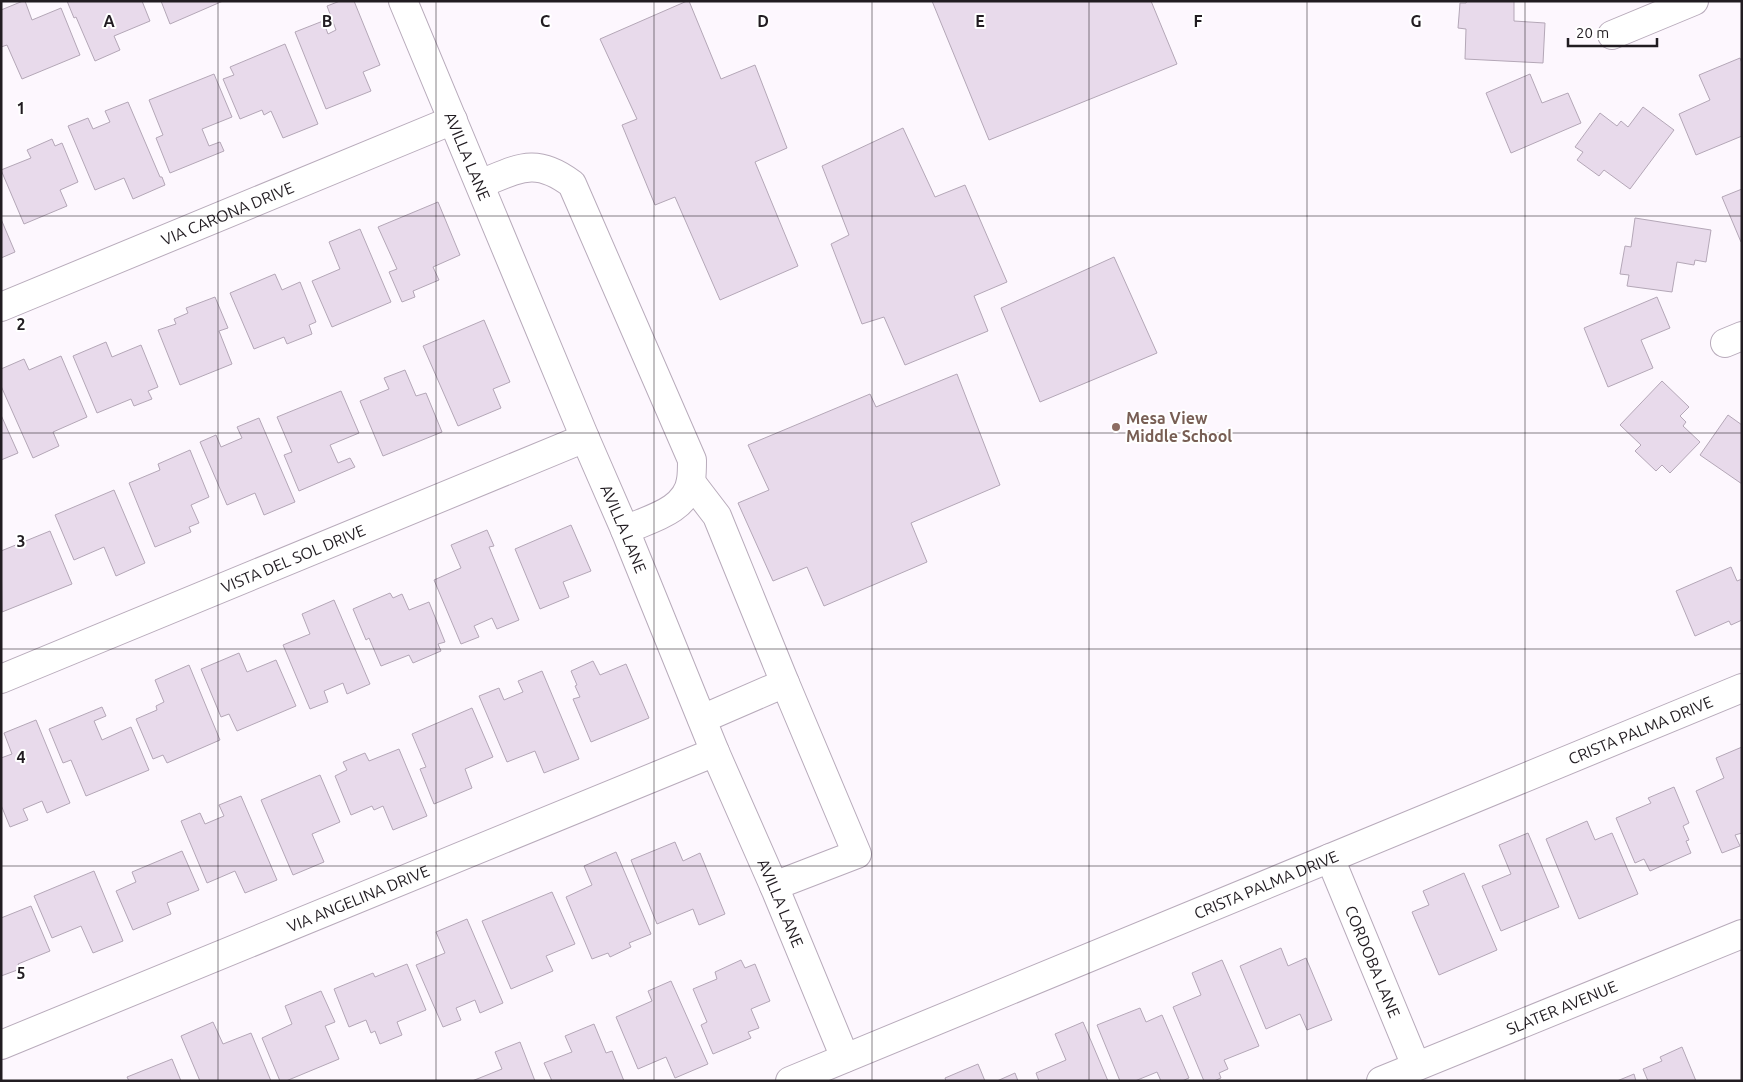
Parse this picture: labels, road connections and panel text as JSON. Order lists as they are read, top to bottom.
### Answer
{
  "streets": {
    "street": [
      "AVILLA LANE",
      "VIA CARONA DRIVE",
      "VISTA DEL SOL DRIVE",
      "CRISTA PALMA DRIVE",
      "VIA ANGELINA DRIVE",
      "CORDOBA LANE",
      "SLATER AVENUE"
    ]
  },
  "crossings": [
    ["AVILLA LANE", "VIA CARONA DRIVE"],
    ["AVILLA LANE", "VISTA DEL SOL DRIVE"],
    ["AVILLA LANE", "CRISTA PALMA DRIVE"],
    ["AVILLA LANE", "VIA ANGELINA DRIVE"],
    ["CRISTA PALMA DRIVE", "CORDOBA LANE"],
    ["CORDOBA LANE", "SLATER AVENUE"]
  ],
  "places": ["Mesa View Middle School"],
  "scale_bar": "20 m",
  "grid": {
    "columns": [
      "A",
      "B",
      "C",
      "D",
      "E",
      "F",
      "G"
    ],
    "rows": [
      "1",
      "2",
      "3",
      "4",
      "5"
    ]
  }
}
